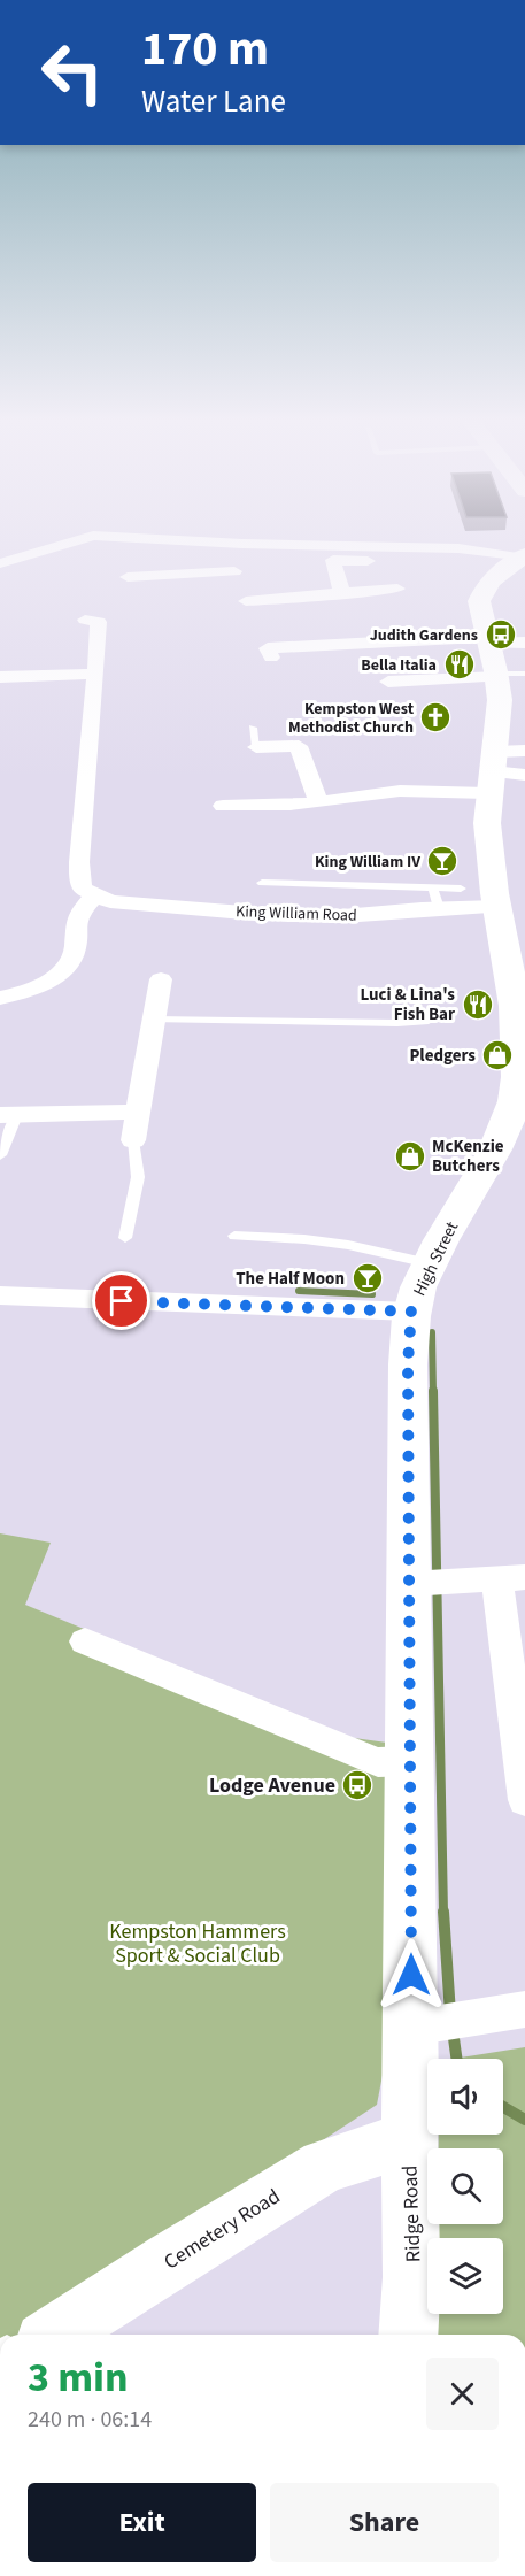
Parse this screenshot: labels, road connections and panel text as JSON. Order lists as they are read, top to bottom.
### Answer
{
  "streets": {
    "main road": ["High Street", "Ridge Road", "Cemetery Road"],
    "street": ["King William Road"]
  },
  "crossings": [
    ["King William Road", "High Street"],
    ["High Street", "Ridge Road"],
    ["High Street", "Cemetery Road"],
    ["Ridge Road", "Cemetery Road"]
  ],
  "parks": ["Kempston Hammers Sport & Social Club"],
  "places": {
    "bus stop": ["Judith Gardens", "Lodge Avenue"],
    "restaurant": ["Bella Italia", "Luci & Lina's Fish Bar"],
    "church": ["Kempston West Methodist Church"],
    "bar": ["King William IV", "The Half Moon"],
    "shop": ["Pledgers", "McKenzie Butchers"]
  },
  "page": {
    "turn": ["170 m", "Water Lane"],
    "heading": ["3 min", "240 m · 06:14"],
    "buttons": ["Exit", "Share"]
  }
}
